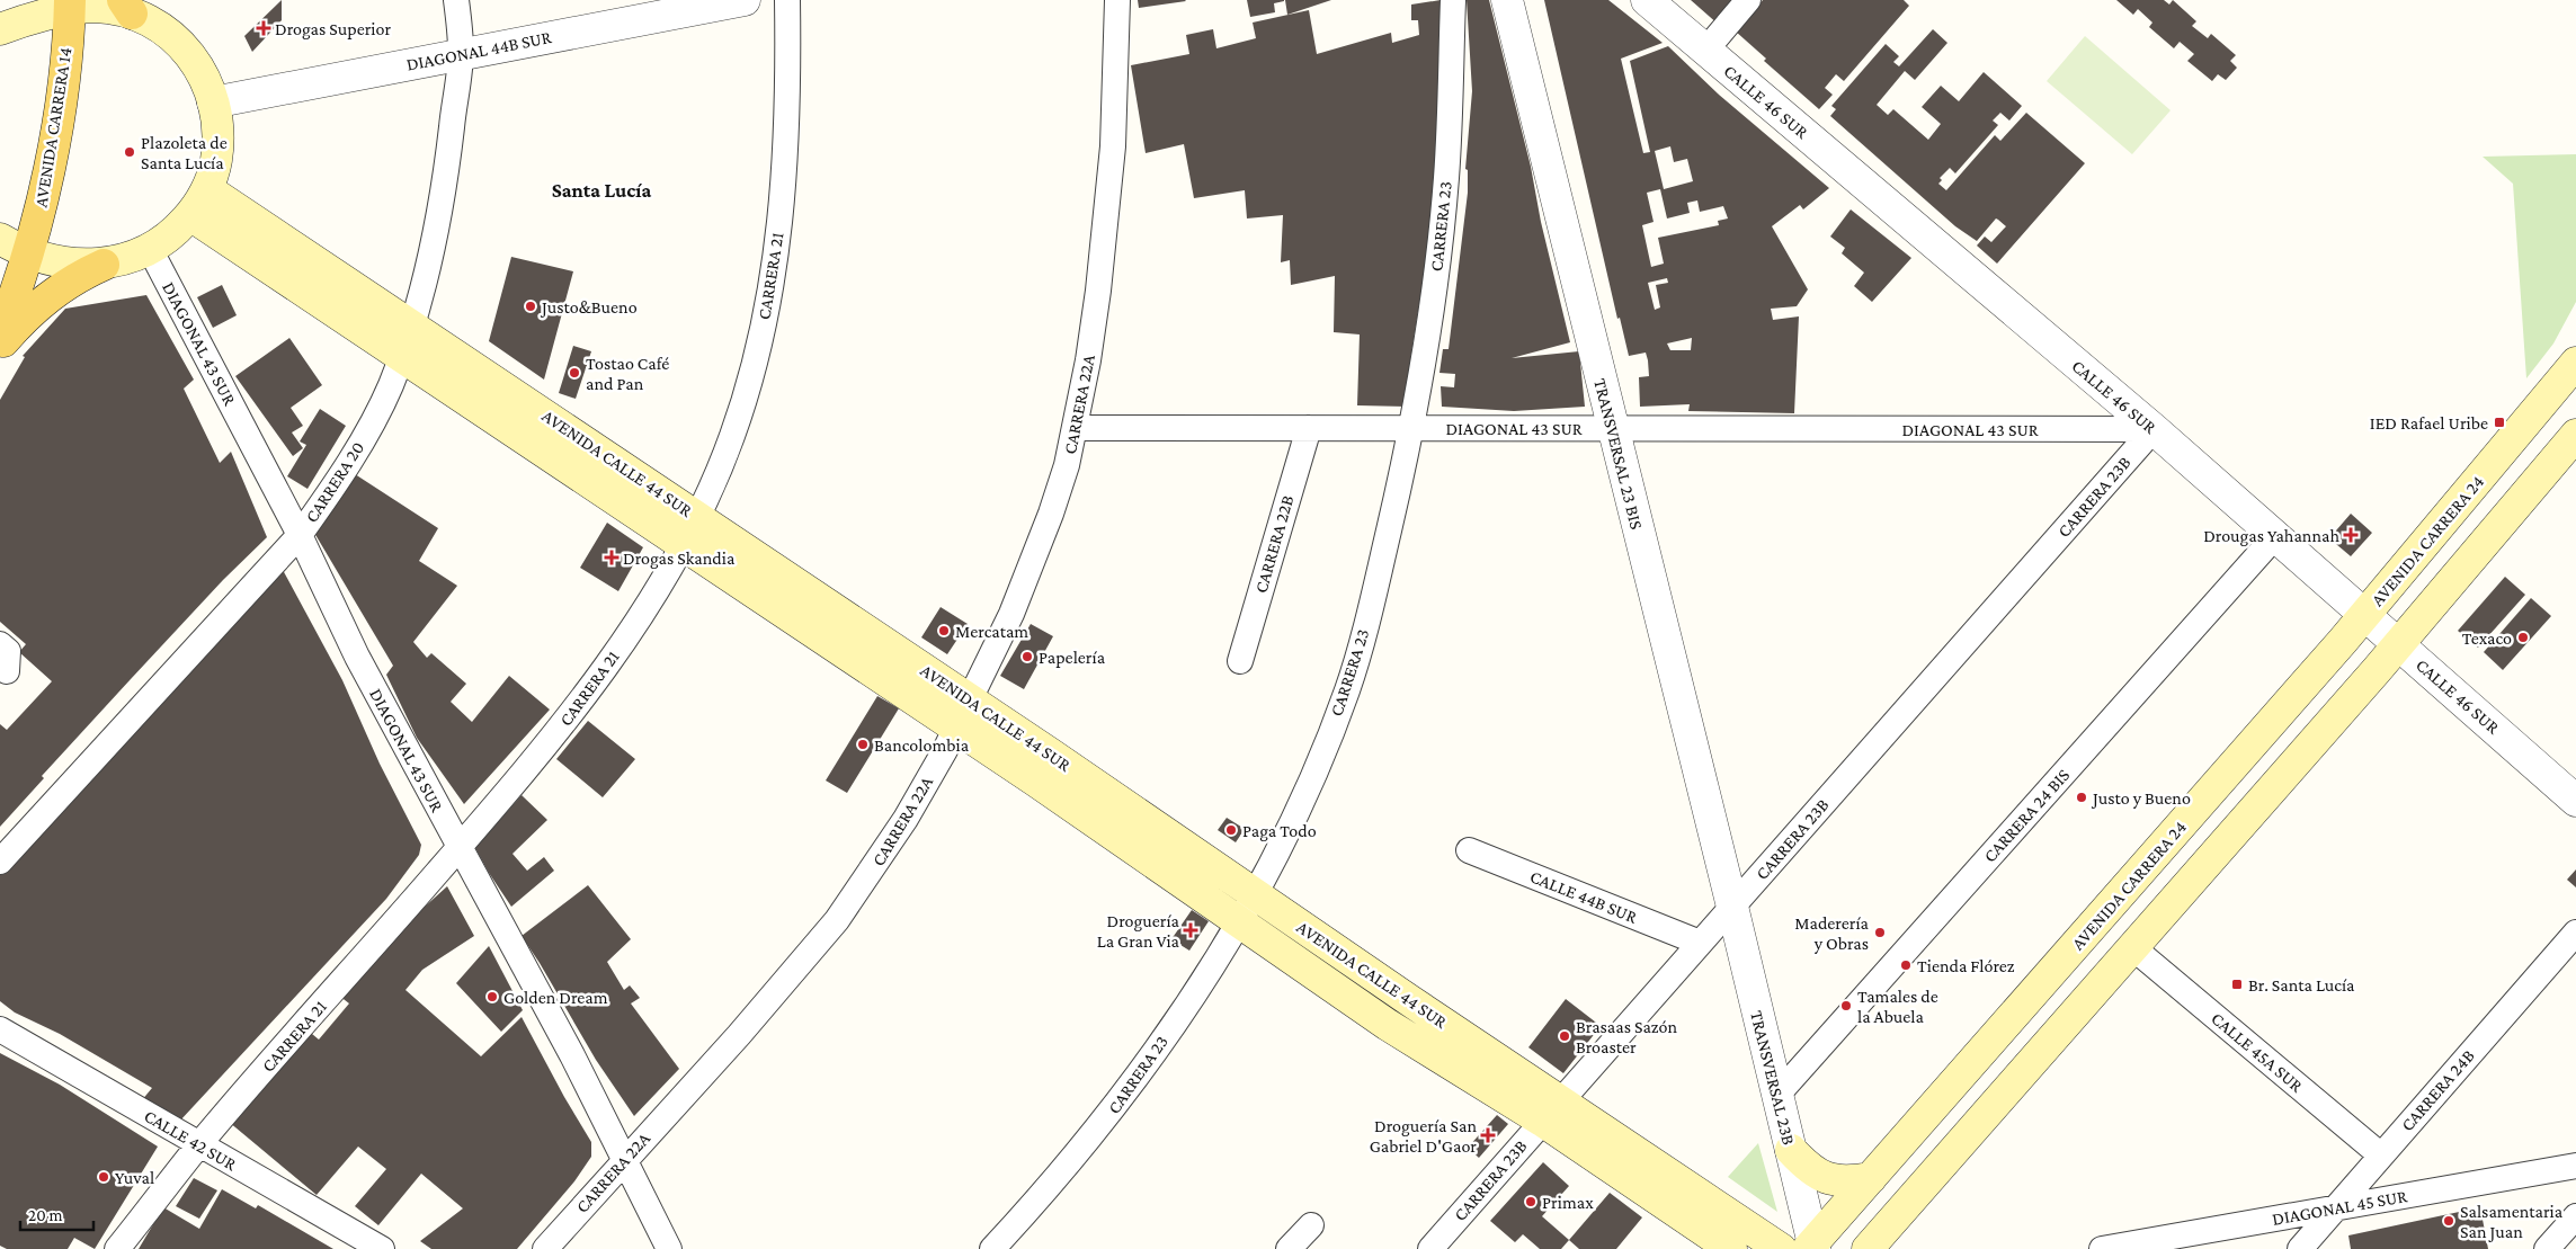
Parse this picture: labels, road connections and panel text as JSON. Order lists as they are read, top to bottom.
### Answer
{
  "streets": {
    "main road": ["AVENIDA CARRERA 14", "AVENIDA CALLE 44 SUR", "AVENIDA CARRERA 24"],
    "street": [
      "DIAGONAL 44B SUR",
      "CALLE 46 SUR",
      "CARRERA 23",
      "CARRERA 21",
      "DIAGONAL 43 SUR",
      "CARRERA 22A",
      "TRANSVERSAL 23 BIS",
      "CARRERA 20",
      "CARRERA 23B",
      "CARRERA 22B",
      "CARRERA 24 BIS",
      "CALLE 44B SUR",
      "CALLE 45A SUR",
      "TRANSVERSAL 23B",
      "CARRERA 24B",
      "CALLE 42 SUR",
      "DIAGONAL 45 SUR"
    ]
  },
  "crossings": [
    ["DIAGONAL 44B SUR", "CARRERA 20"],
    ["CALLE 46 SUR", "DIAGONAL 43 SUR"],
    ["CALLE 46 SUR", "CARRERA 23B"],
    ["CALLE 46 SUR", "AVENIDA CARRERA 24"],
    ["CALLE 46 SUR", "CARRERA 24 BIS"],
    ["CARRERA 23", "DIAGONAL 43 SUR"],
    ["CARRERA 23", "AVENIDA CALLE 44 SUR"],
    ["CARRERA 21", "DIAGONAL 43 SUR"],
    ["CARRERA 21", "AVENIDA CALLE 44 SUR"],
    ["CARRERA 21", "CALLE 42 SUR"],
    ["DIAGONAL 43 SUR", "CARRERA 22A"],
    ["DIAGONAL 43 SUR", "TRANSVERSAL 23 BIS"],
    ["DIAGONAL 43 SUR", "CARRERA 20"],
    ["DIAGONAL 43 SUR", "CARRERA 23B"],
    ["DIAGONAL 43 SUR", "CARRERA 22B"],
    ["CARRERA 22A", "AVENIDA CALLE 44 SUR"],
    ["TRANSVERSAL 23 BIS", "CARRERA 23B"],
    ["TRANSVERSAL 23 BIS", "TRANSVERSAL 23B"],
    ["AVENIDA CALLE 44 SUR", "CARRERA 20"],
    ["AVENIDA CALLE 44 SUR", "CARRERA 23B"],
    ["CARRERA 23B", "CALLE 44B SUR"],
    ["CARRERA 23B", "TRANSVERSAL 23B"],
    ["AVENIDA CARRERA 24", "TRANSVERSAL 23B"],
    ["CARRERA 24 BIS", "TRANSVERSAL 23B"],
    ["CALLE 45A SUR", "CARRERA 24B"],
    ["CARRERA 24B", "DIAGONAL 45 SUR"]
  ],
  "districts": ["Santa Lucía"],
  "places": {
    "health": [
      "Drogas Superior",
      "Drougas Yahannah",
      "Drogas Skandia",
      "Droguería La Gran Via",
      "Droguería San Gabriel D'Gaor"
    ],
    "other": [
      "Plazoleta de Santa Lucía",
      "Justo&Bueno",
      "Tostao Café and Pan",
      "Mercatam",
      "Texaco",
      "Papelería",
      "Bancolombia",
      "Justo y Bueno",
      "Paga Todo",
      "Maderería y Obras",
      "Tienda Flórez",
      "Golden Dream",
      "Tamales de la Abuela",
      "Brasaas Sazón Broaster",
      "Yuval",
      "Primax",
      "Salsamentaria San Juan"
    ],
    "transit": ["IED Rafael Uribe", "Br. Santa Lucía"]
  },
  "scale_bar": "20 m"
}
